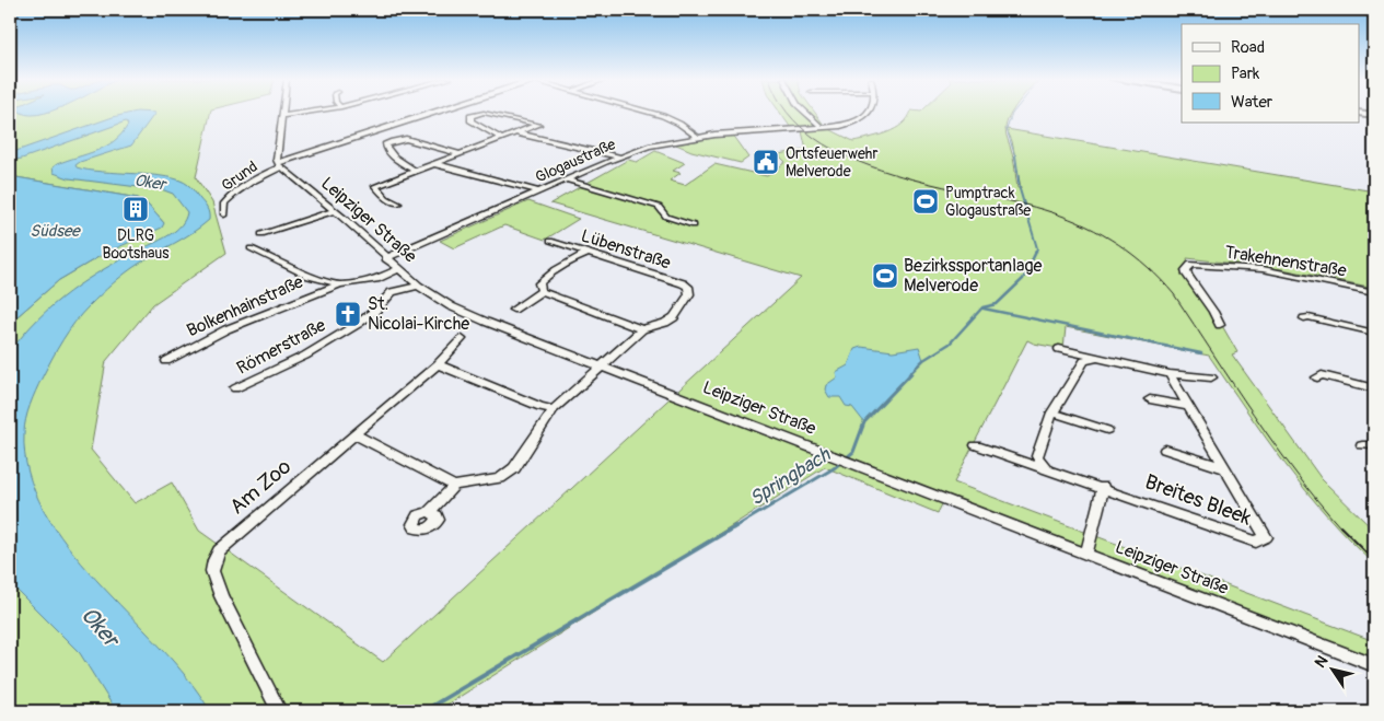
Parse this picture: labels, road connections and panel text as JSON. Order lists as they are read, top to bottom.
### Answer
{
  "streets": {
    "street": [
      "Glogaustraße",
      "Grund",
      "Leipziger Straße",
      "Lübenstraße",
      "Trakehnenstraße",
      "Bolkenhainstraße",
      "Römerstraße",
      "Am Zoo",
      "Breites Bleek"
    ]
  },
  "crossings": [
    ["Glogaustraße", "Leipziger Straße"],
    ["Grund", "Leipziger Straße"]
  ],
  "water": ["Oker", "Südsee", "Springbach"],
  "places": {
    "public building": ["Ortsfeuerwehr Melverode"],
    "sports": ["Pumptrack Glogaustraße", "Bezirkssportanlage Melverode"],
    "building": ["DLRG Bootshaus"],
    "church": ["St. Nicolai-Kirche"]
  },
  "legend": ["Road", "Park", "Water"],
  "north": "top left"
}
